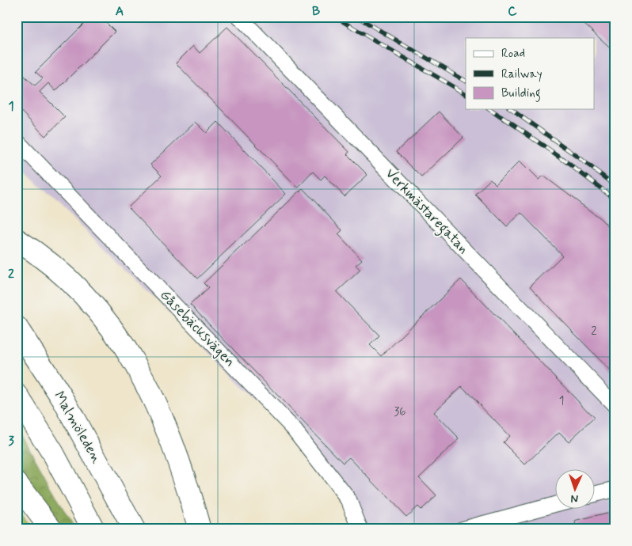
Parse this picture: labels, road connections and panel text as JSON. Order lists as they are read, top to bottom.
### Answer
{
  "streets": {
    "highway": ["Malmöleden"],
    "street": ["Verkmästaregatan", "Gåsebäcksvägen"]
  },
  "house_numbers": ["2", "1", "36"],
  "legend": ["Road", "Railway", "Building"],
  "north": "bottom",
  "grid": {
    "columns": ["A", "B", "C"],
    "rows": ["1", "2", "3"]
  }
}
